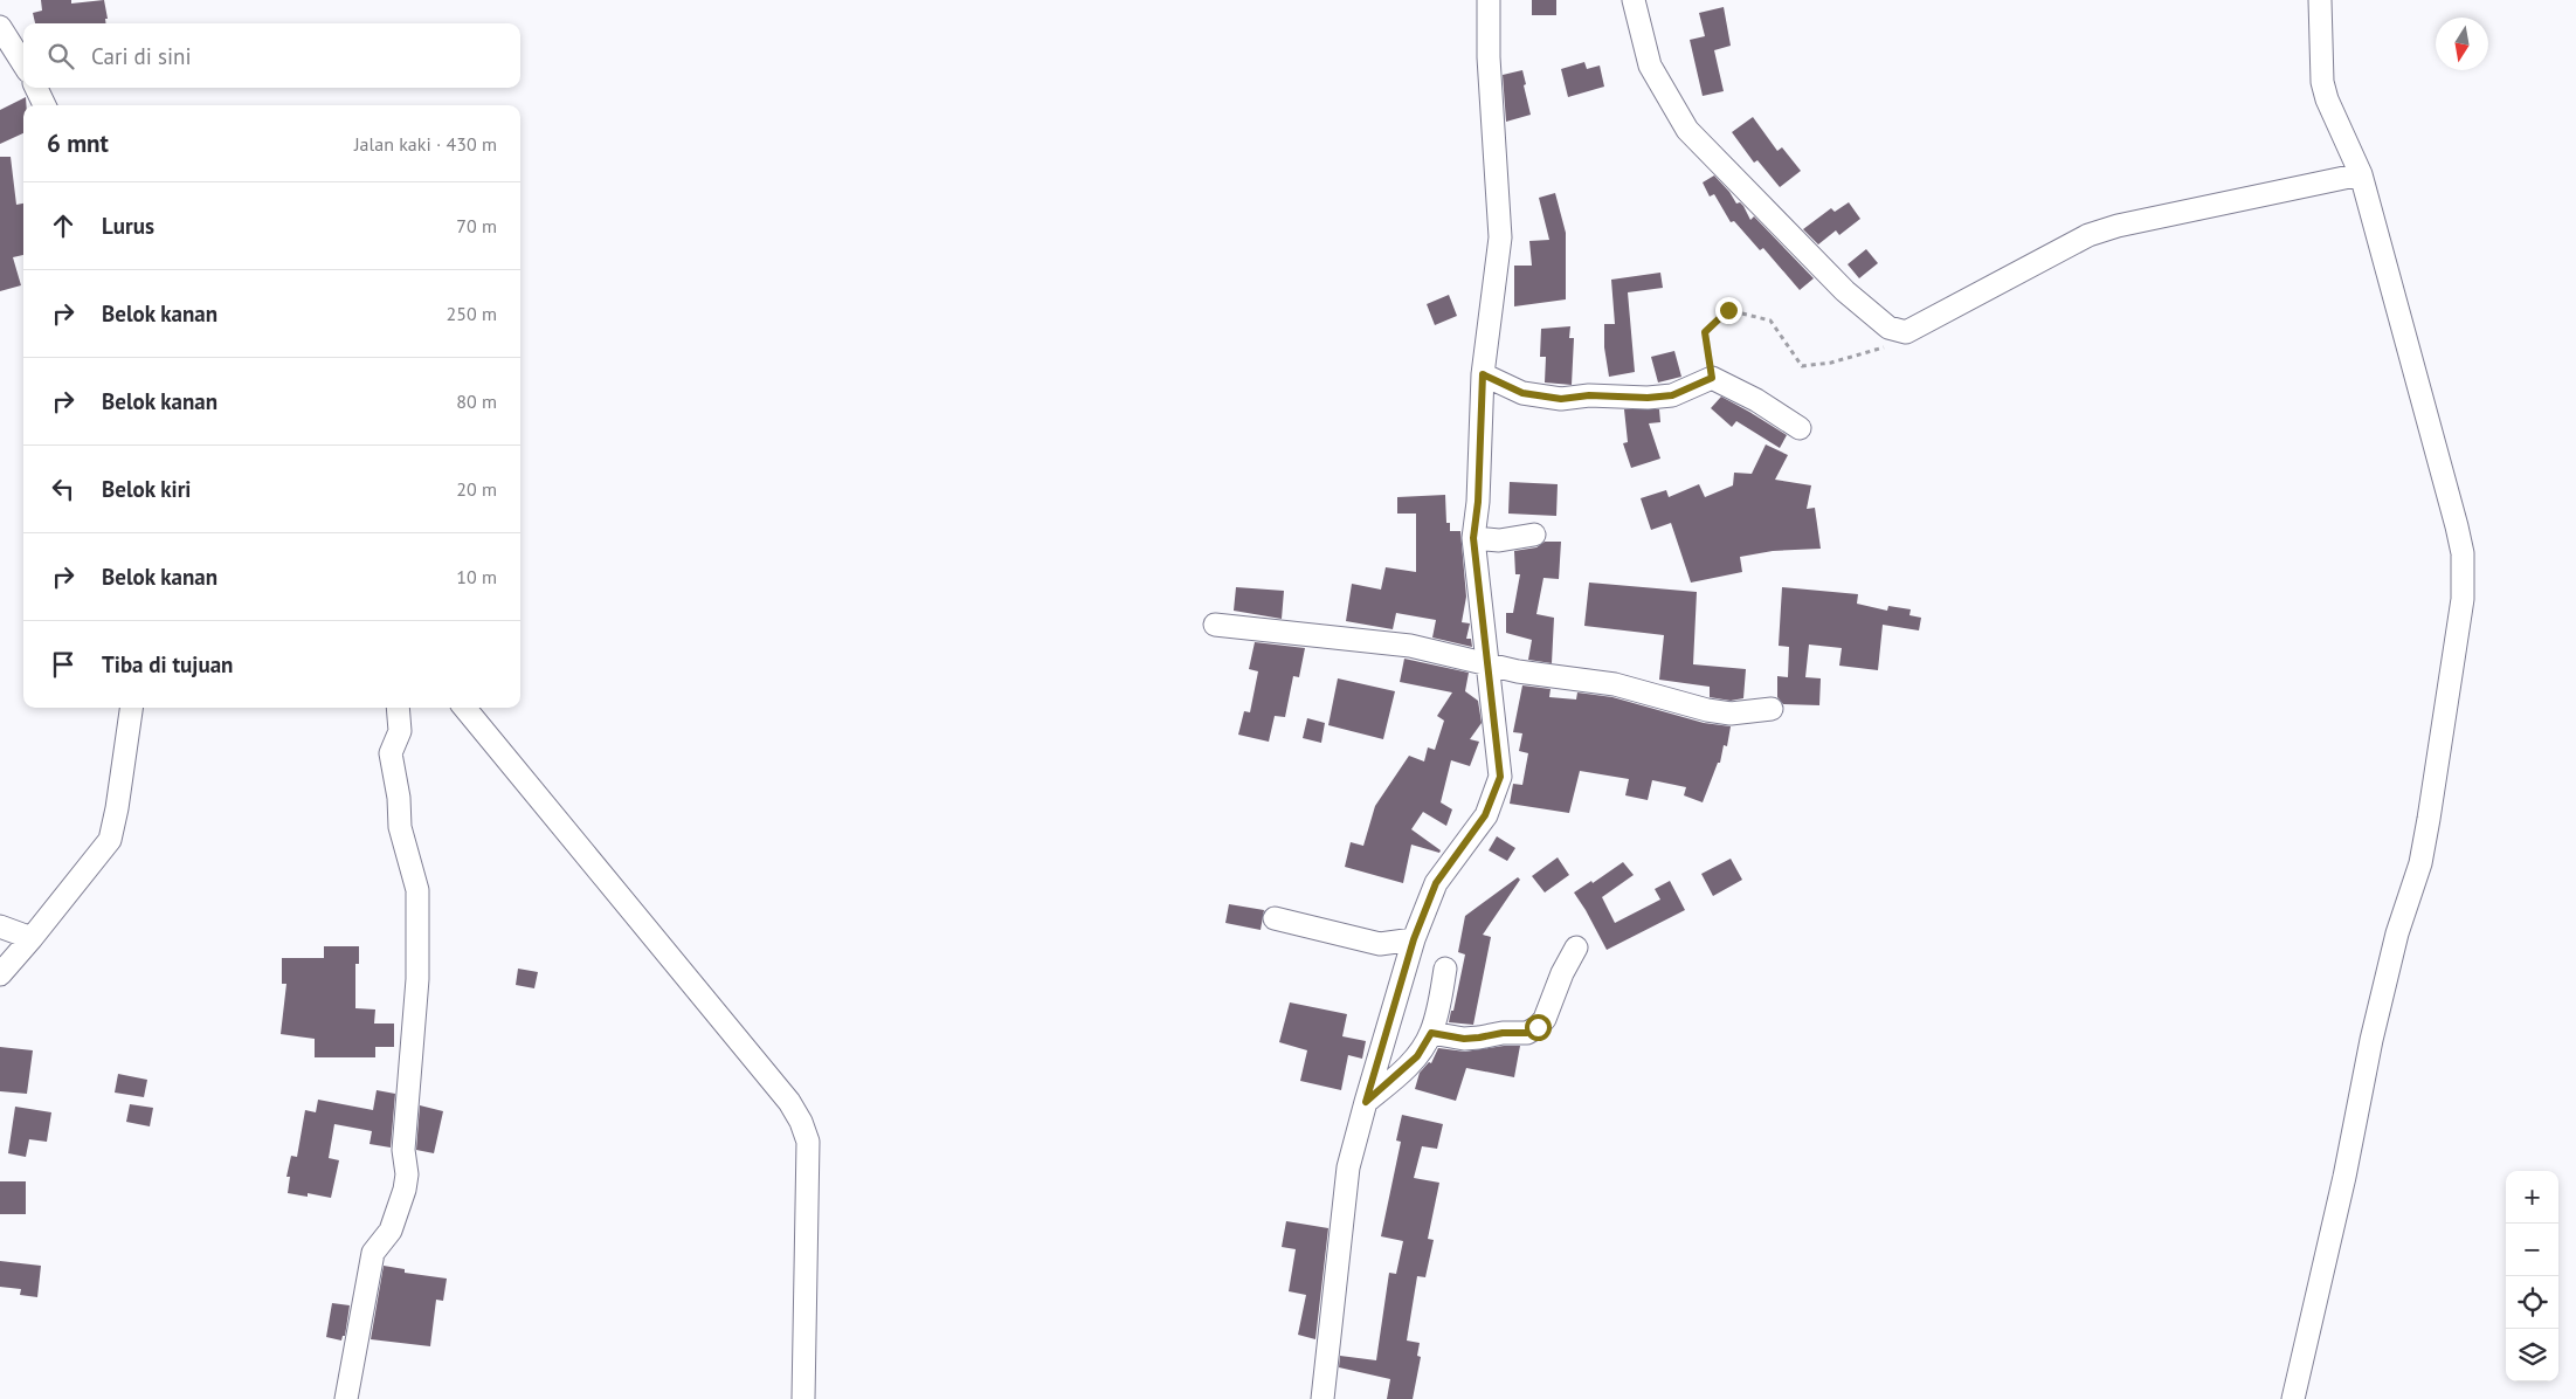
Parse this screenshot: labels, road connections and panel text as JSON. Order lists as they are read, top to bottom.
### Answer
{
  "north": "bottom",
  "page": {
    "search": "Cari di sini",
    "heading": ["6 mnt", "Jalan kaki · 430 m"],
    "list": [
      ["Lurus", "70 m"],
      ["Belok kanan", "250 m"],
      ["Belok kanan", "80 m"],
      ["Belok kiri", "20 m"],
      ["Belok kanan", "10 m"],
      "Tiba di tujuan"
    ],
    "map_buttons": ["+", "−"]
  }
}
